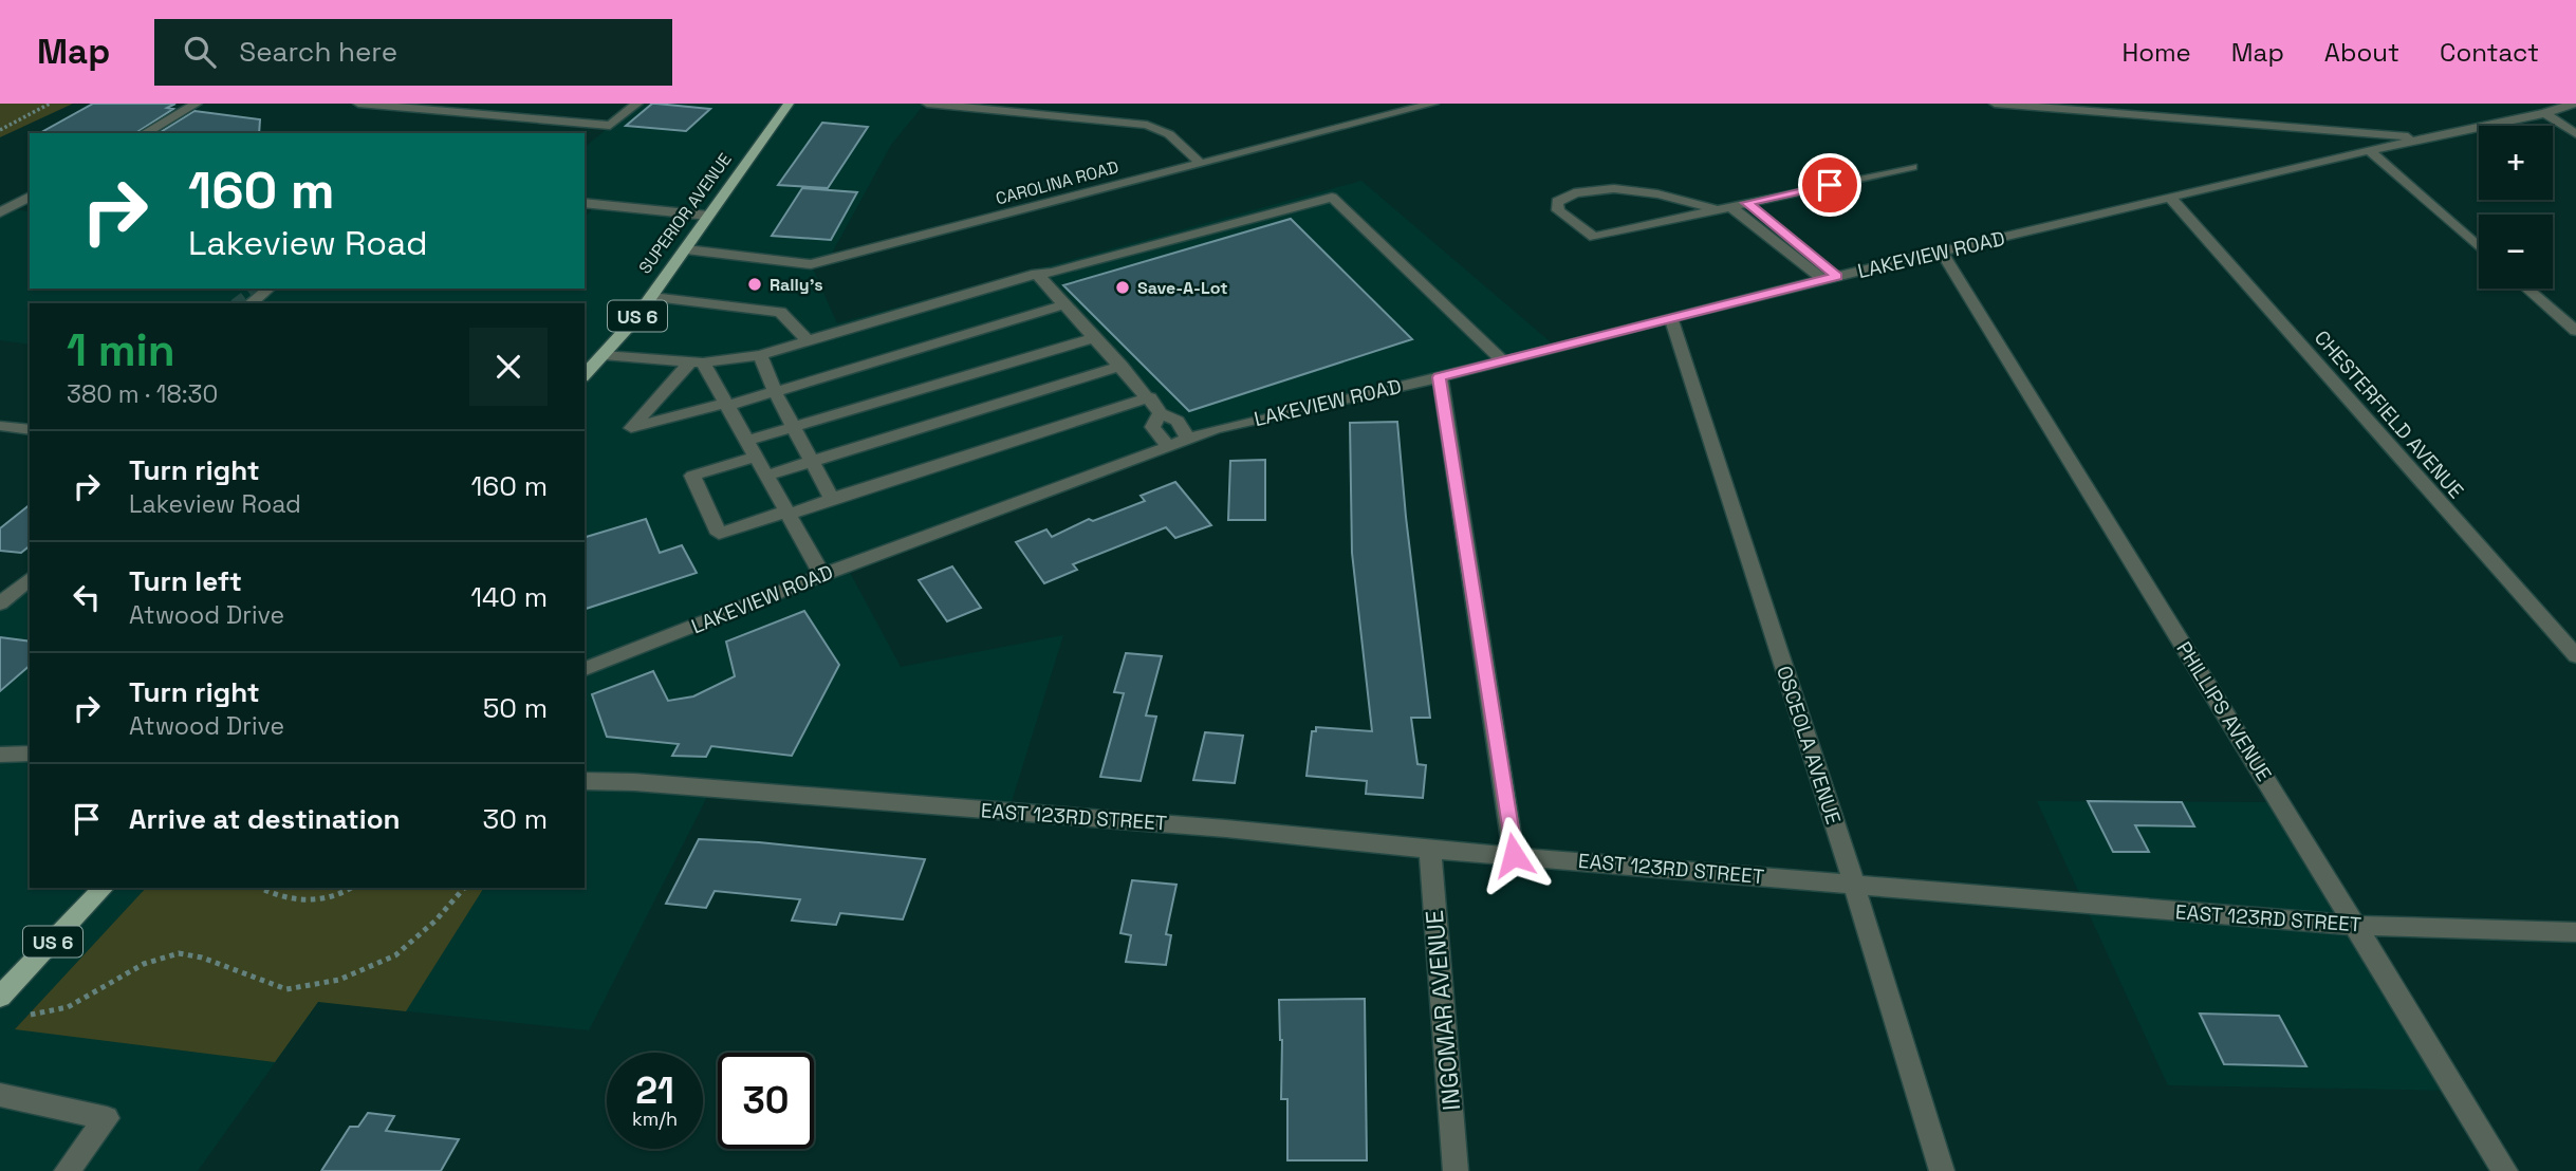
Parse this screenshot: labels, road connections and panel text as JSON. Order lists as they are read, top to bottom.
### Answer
{
  "streets": {
    "main road": ["SUPERIOR AVENUE", "US 6"],
    "street": [
      "CAROLINA ROAD",
      "LAKEVIEW ROAD",
      "CHESTERFIELD AVENUE",
      "PHILLIPS AVENUE",
      "OSCEOLA AVENUE",
      "EAST 123RD STREET",
      "INGOMAR AVENUE"
    ]
  },
  "crossings": [
    ["CAROLINA ROAD", "SUPERIOR AVENUE"],
    ["LAKEVIEW ROAD", "CHESTERFIELD AVENUE"],
    ["LAKEVIEW ROAD", "PHILLIPS AVENUE"],
    ["LAKEVIEW ROAD", "OSCEOLA AVENUE"],
    ["PHILLIPS AVENUE", "EAST 123RD STREET"],
    ["OSCEOLA AVENUE", "EAST 123RD STREET"],
    ["EAST 123RD STREET", "INGOMAR AVENUE"]
  ],
  "places": ["Rally's", "Save-A-Lot"],
  "page": {
    "header": "Map",
    "search": "Search here",
    "nav": [
      "Home",
      "Map",
      "About",
      "Contact"
    ],
    "map_buttons": ["+", "−"],
    "turn": ["160 m", "Lakeview Road"],
    "heading": ["1 min", "380 m · 18:30"],
    "list": [
      {
        "name": "Turn right",
        "note": "Lakeview Road",
        "value": "160 m"
      },
      {
        "name": "Turn left",
        "note": "Atwood Drive",
        "value": "140 m"
      },
      {
        "name": "Turn right",
        "note": "Atwood Drive",
        "value": "50 m"
      },
      {
        "name": "Arrive at destination",
        "value": "30 m"
      }
    ],
    "speed": "21 km/h",
    "limit": "30"
  }
}
